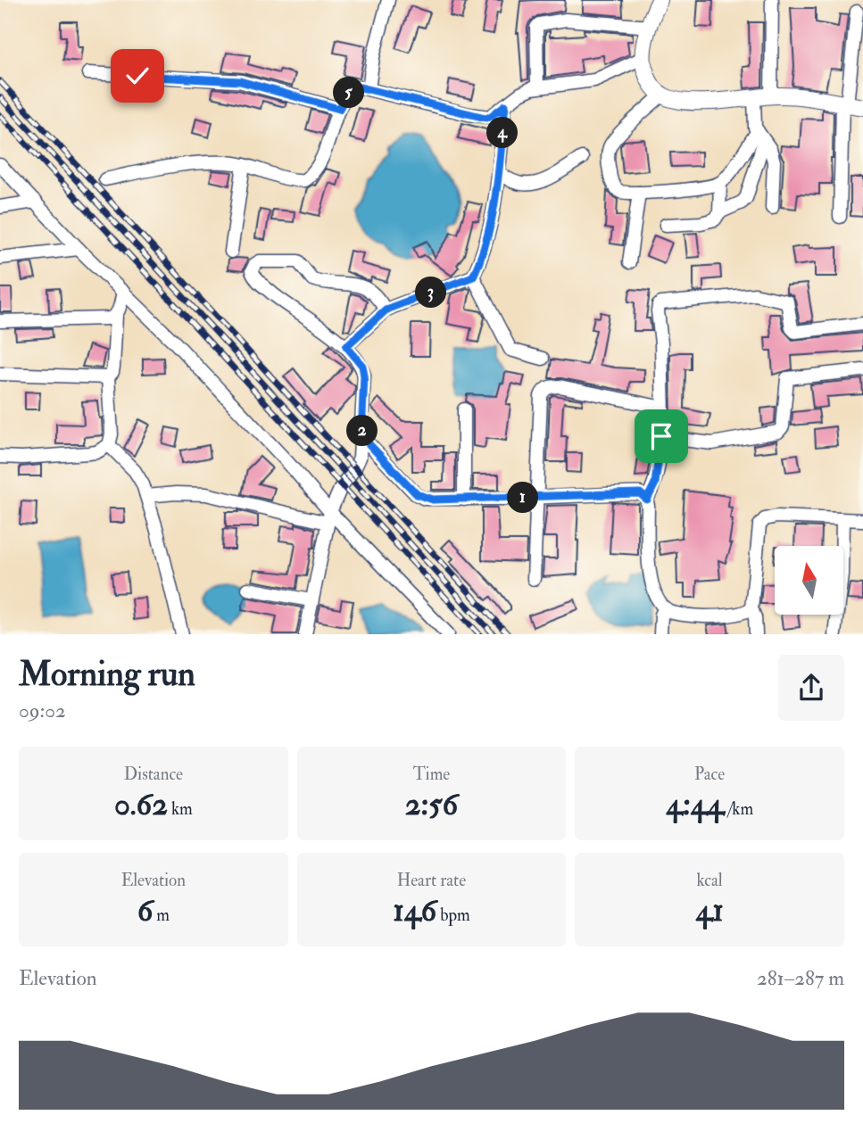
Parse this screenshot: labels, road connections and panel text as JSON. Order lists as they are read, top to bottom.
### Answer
{
  "north": "top",
  "page": {
    "pins": [
      "5",
      "4",
      "3",
      "2",
      "1"
    ],
    "heading": ["Morning run", "09:02"],
    "stats": [
      ["Distance", "0.62 km"],
      ["Time", "2:56"],
      ["Pace", "4:44 /km"],
      ["Elevation", "6 m"],
      ["Heart rate", "146 bpm"],
      ["kcal", "41"]
    ],
    "chart": ["Elevation", "281–287 m"]
  }
}
